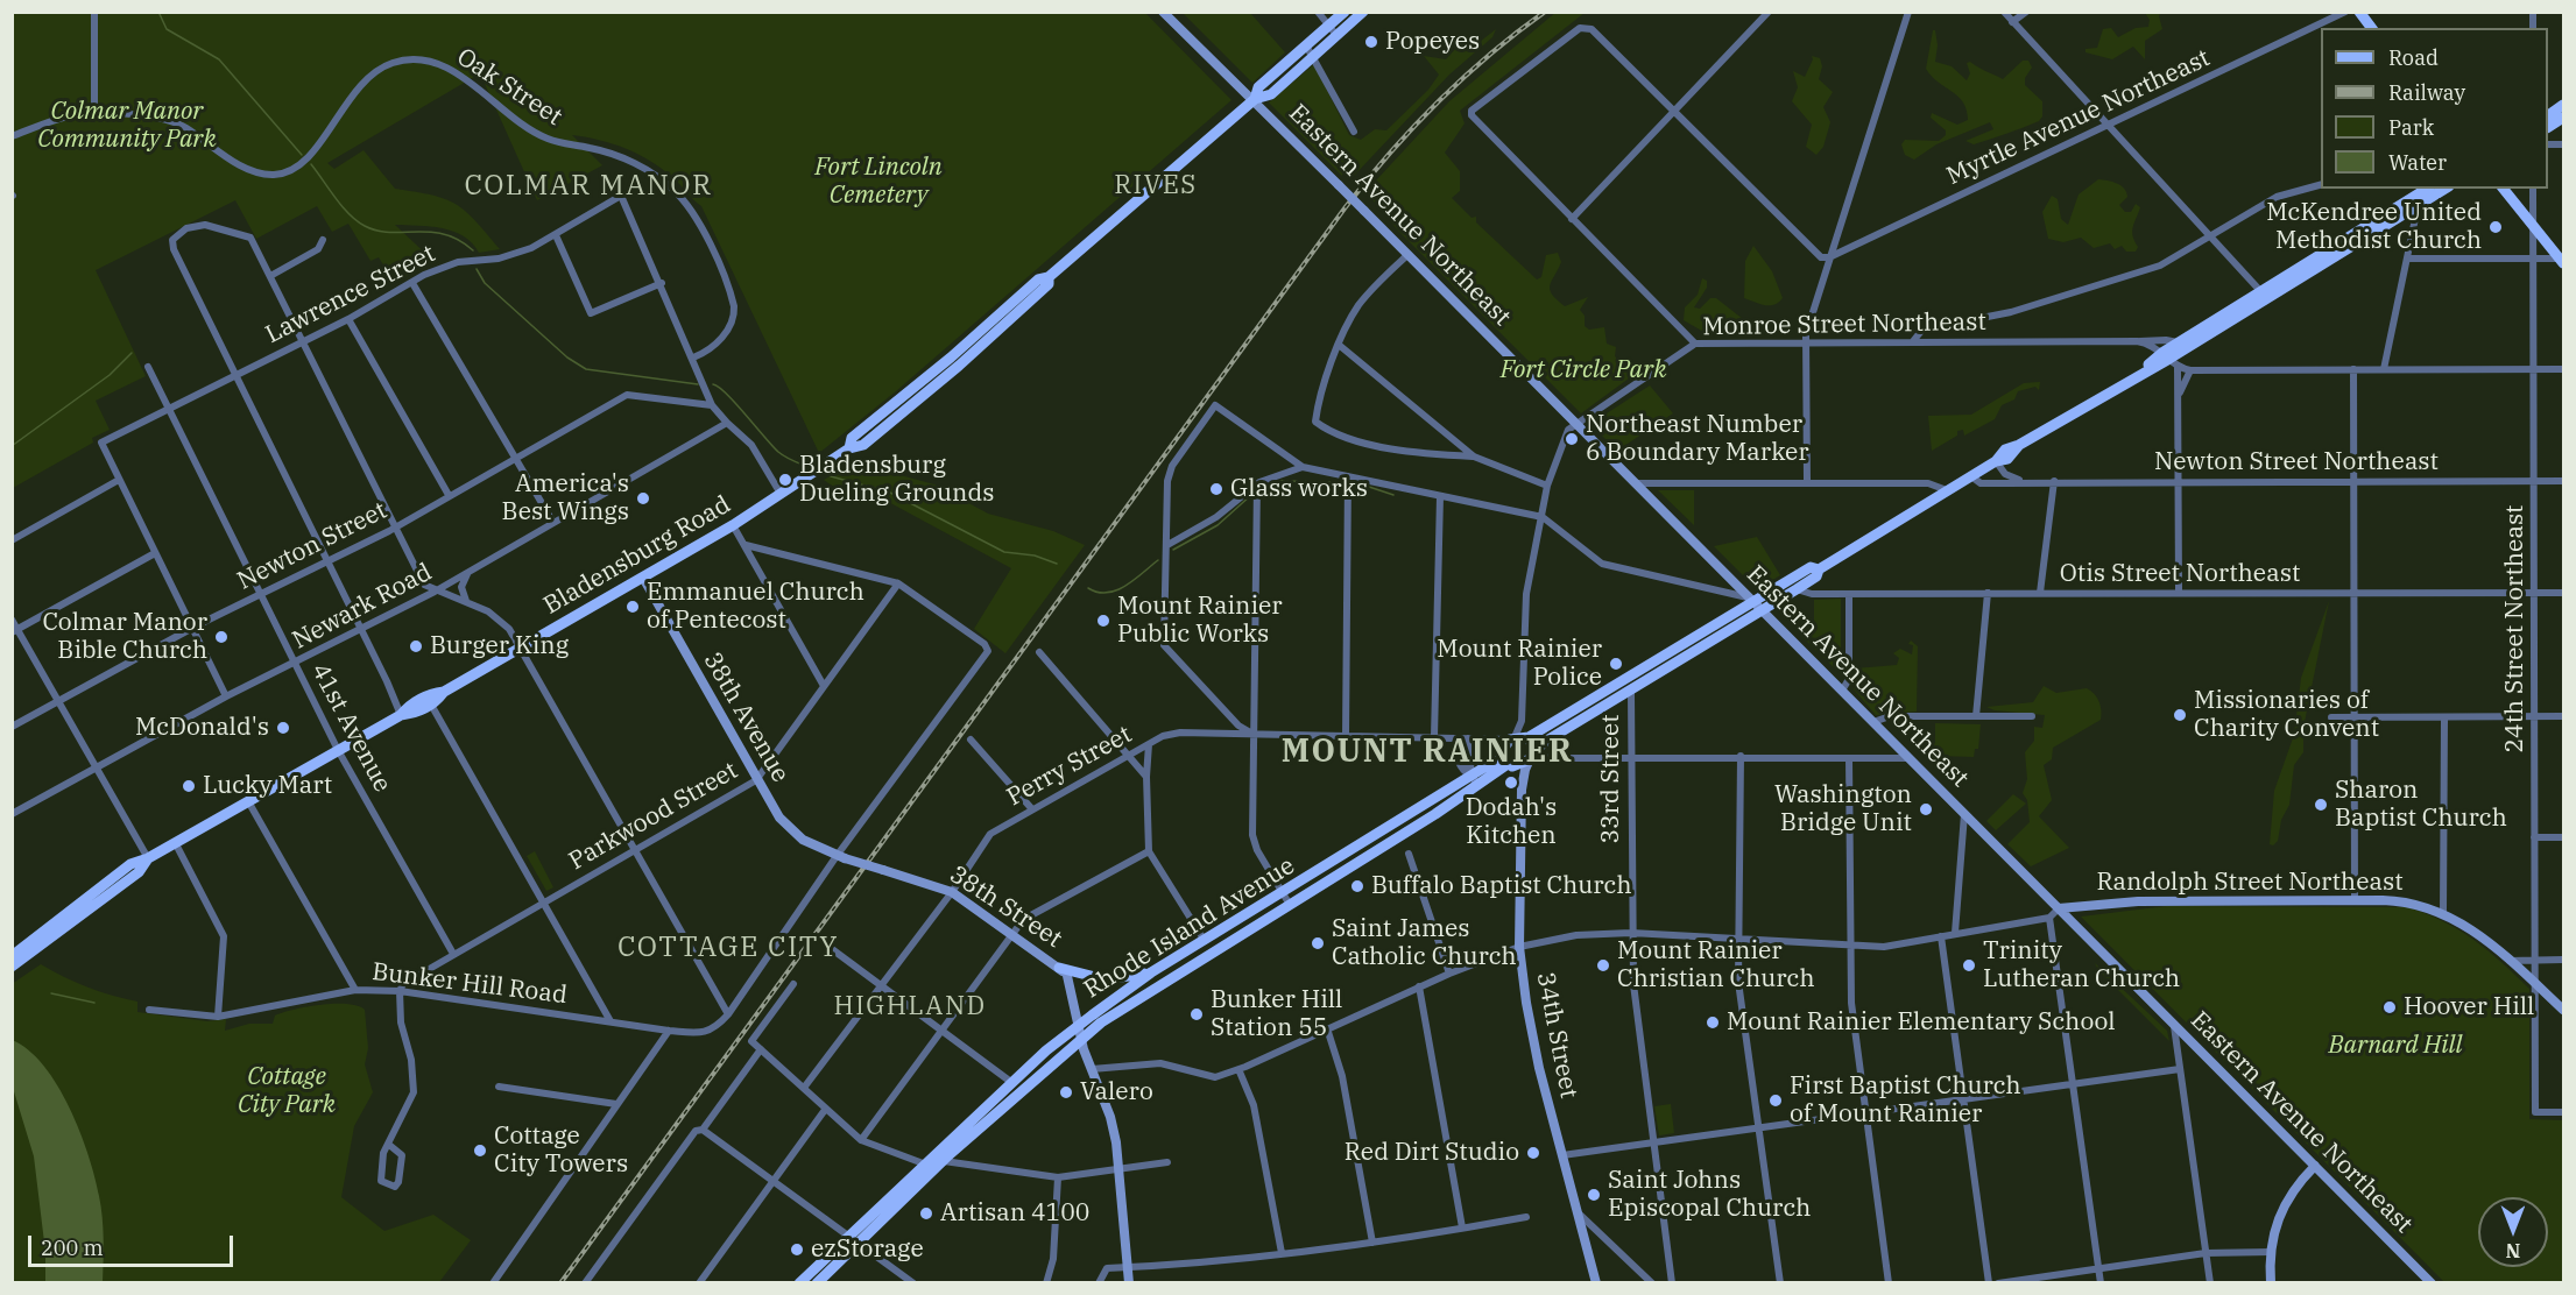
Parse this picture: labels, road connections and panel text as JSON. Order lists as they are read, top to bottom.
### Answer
{
  "streets": {
    "main road": [
      "Eastern Avenue Northeast",
      "Bladensburg Road",
      "38th Avenue",
      "Randolph Street Northeast",
      "38th Street",
      "Rhode Island Avenue",
      "34th Street"
    ],
    "street": [
      "Oak Street",
      "Myrtle Avenue Northeast",
      "Lawrence Street",
      "Monroe Street Northeast",
      "Newton Street Northeast",
      "Newton Street",
      "Otis Street Northeast",
      "Newark Road",
      "24th Street Northeast",
      "41st Avenue",
      "Perry Street",
      "33rd Street",
      "Parkwood Street",
      "Bunker Hill Road"
    ]
  },
  "crossings": [
    ["Eastern Avenue Northeast", "Monroe Street Northeast"],
    ["Eastern Avenue Northeast", "Bladensburg Road"],
    ["Eastern Avenue Northeast", "Randolph Street Northeast"],
    ["Lawrence Street", "41st Avenue"],
    ["Monroe Street Northeast", "24th Street Northeast"],
    ["Newton Street Northeast", "24th Street Northeast"],
    ["Newton Street", "41st Avenue"],
    ["Bladensburg Road", "38th Avenue"],
    ["Bladensburg Road", "41st Avenue"],
    ["Otis Street Northeast", "24th Street Northeast"],
    ["Newark Road", "41st Avenue"],
    ["24th Street Northeast", "Randolph Street Northeast"],
    ["38th Avenue", "Parkwood Street"],
    ["38th Avenue", "38th Street"],
    ["41st Avenue", "Parkwood Street"],
    ["Perry Street", "38th Street"],
    ["Perry Street", "Rhode Island Avenue"],
    ["Parkwood Street", "Bunker Hill Road"],
    ["38th Street", "Rhode Island Avenue"],
    ["Rhode Island Avenue", "34th Street"]
  ],
  "districts": [
    "COLMAR MANOR",
    "RIVES",
    "MOUNT RAINIER",
    "COTTAGE CITY",
    "HIGHLAND"
  ],
  "parks": [
    "Colmar Manor Community Park",
    "Fort Lincoln Cemetery",
    "Fort Circle Park",
    "Barnard Hill",
    "Cottage City Park"
  ],
  "places": [
    "Popeyes",
    "McKendree United Methodist Church",
    "Northeast Number 6 Boundary Marker",
    "Bladensburg Dueling Grounds",
    "Glass works",
    "America's Best Wings",
    "Emmanuel Church of Pentecost",
    "Mount Rainier Public Works",
    "Colmar Manor Bible Church",
    "Burger King",
    "Mount Rainier Police",
    "Missionaries of Charity Convent",
    "McDonald's",
    "Dodah's Kitchen",
    "Lucky Mart",
    "Sharon Baptist Church",
    "Washington Bridge Unit",
    "Buffalo Baptist Church",
    "Saint James Catholic Church",
    "Mount Rainier Christian Church",
    "Trinity Lutheran Church",
    "Hoover Hill",
    "Bunker Hill Station 55",
    "Mount Rainier Elementary School",
    "Valero",
    "First Baptist Church of Mount Rainier",
    "Cottage City Towers",
    "Red Dirt Studio",
    "Saint Johns Episcopal Church",
    "Artisan 4100",
    "ezStorage"
  ],
  "legend": [
    "Road",
    "Railway",
    "Park",
    "Water"
  ],
  "scale_bar": "200 m",
  "north": "bottom"
}
